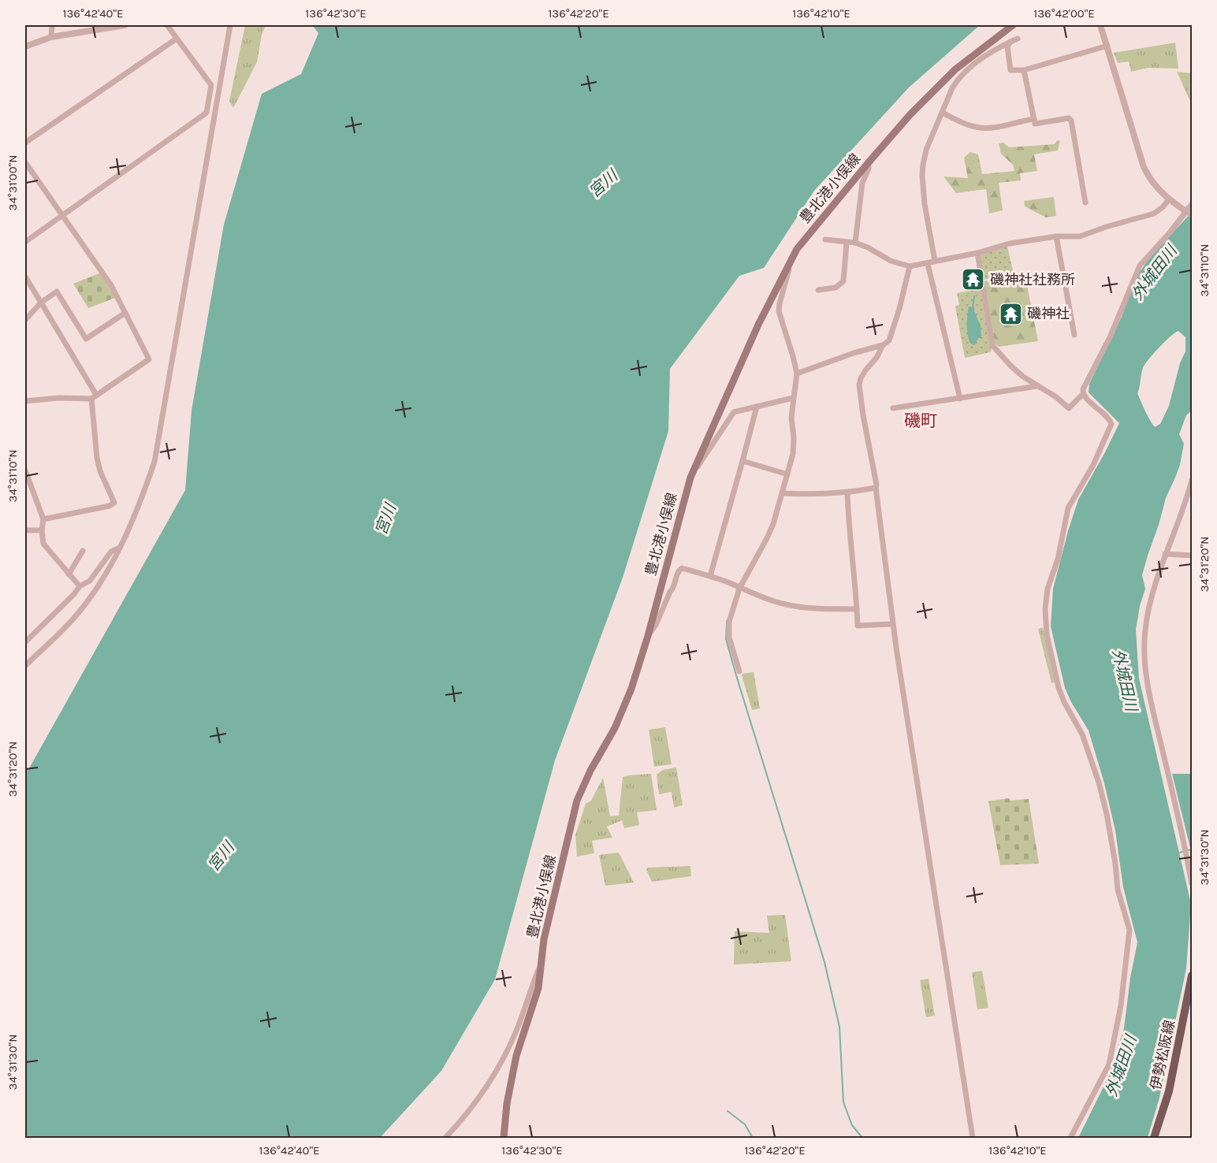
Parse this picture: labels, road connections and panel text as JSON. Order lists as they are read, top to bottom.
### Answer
{
  "streets": {
    "main road": ["豊北港小俣線", "伊勢松阪線"]
  },
  "districts": ["磯町"],
  "water": ["宮川", "外城田川"],
  "places": {
    "temple": ["磯神社社務所", "磯神社"]
  },
  "coordinates": [
    "136°42'40\"E",
    "136°42'30\"E",
    "136°42'20\"E",
    "136°42'10\"E",
    "136°42'00\"E",
    "34°31'00\"N",
    "34°31'10\"N",
    "34°31'20\"N",
    "34°31'30\"N"
  ]
}
